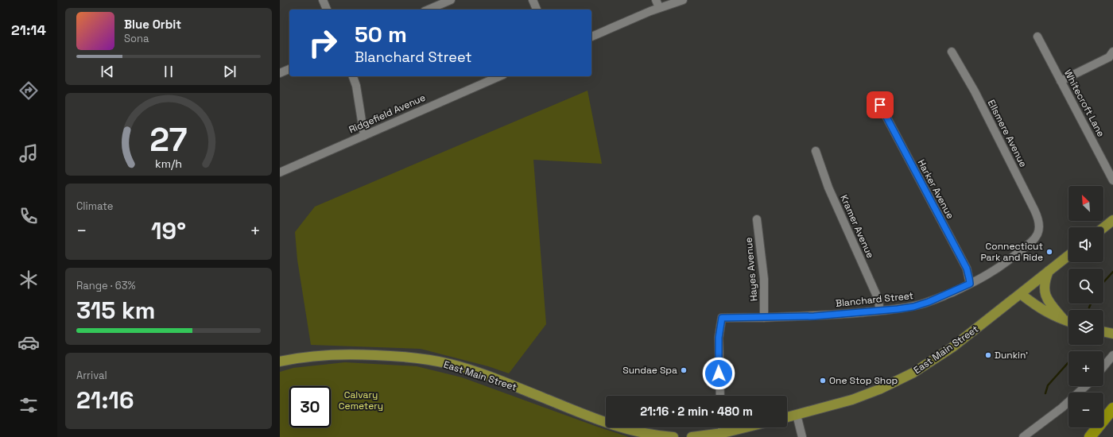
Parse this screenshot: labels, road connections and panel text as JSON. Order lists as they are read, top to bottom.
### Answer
{
  "streets": {
    "main road": ["East Main Street"],
    "street": [
      "Whitecroft Lane",
      "Ridgefield Avenue",
      "Ellsmere Avenue",
      "Harker Avenue",
      "Kramer Avenue",
      "Hayes Avenue",
      "Blanchard Street"
    ]
  },
  "crossings": [
    ["Ellsmere Avenue", "Blanchard Street"],
    ["Harker Avenue", "Blanchard Street"],
    ["Kramer Avenue", "Blanchard Street"],
    ["Hayes Avenue", "Blanchard Street"]
  ],
  "parks": ["Calvary Cemetery"],
  "places": [
    "Connecticut Park and Ride",
    "Dunkin'",
    "Sundae Spa",
    "One Stop Shop"
  ],
  "north": "top left",
  "page": {
    "tabs": "21:14",
    "turn": ["50 m", "Blanchard Street"],
    "song": ["Blue Orbit", "Sona"],
    "tile": [
      "Climate",
      ["Range · 63%", "315 km"],
      ["Arrival", "21:16"]
    ],
    "map_buttons": ["+", "−"],
    "heat": ["−", "19°", "+"],
    "limit": "30",
    "trip": "21:16 · 2 min · 480 m",
    "gauge": ["27", "km/h"]
  }
}
